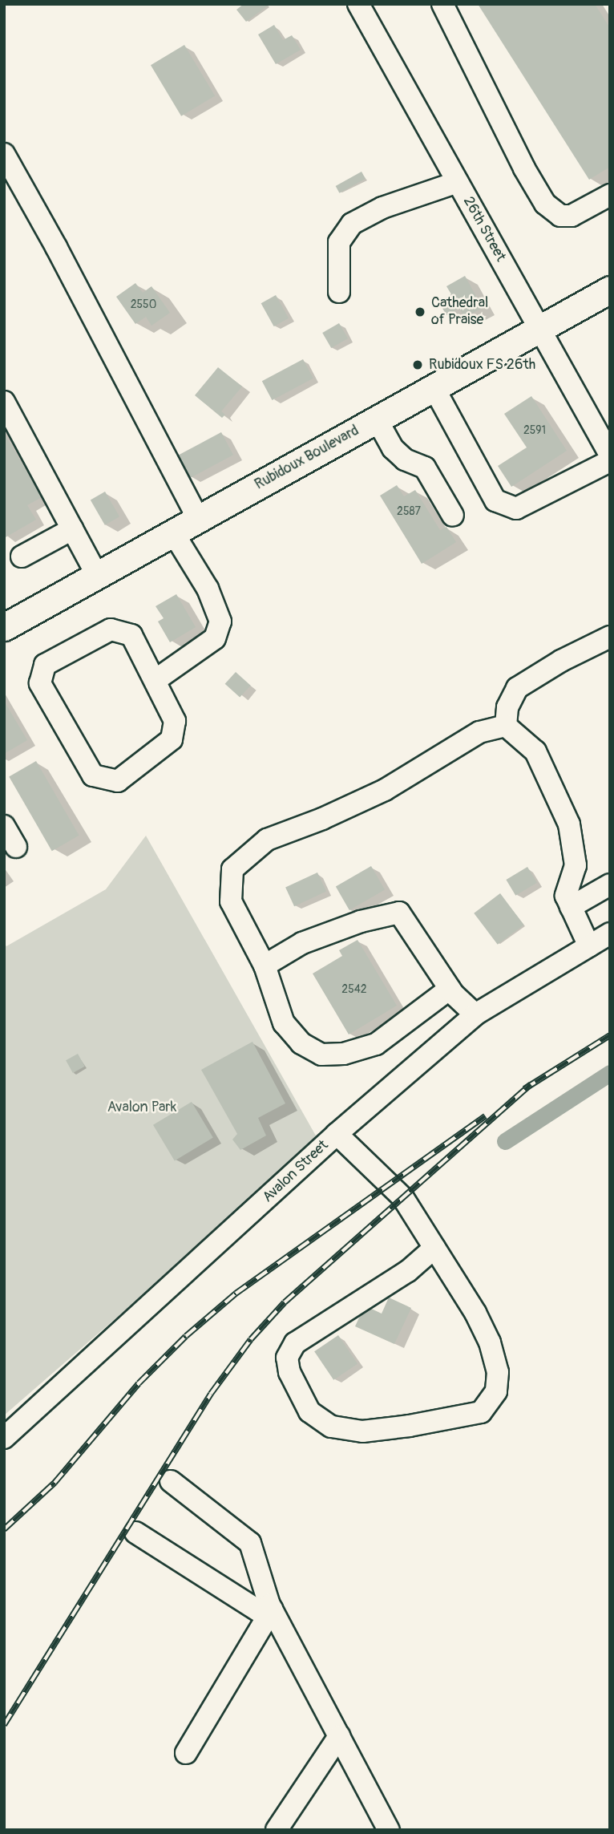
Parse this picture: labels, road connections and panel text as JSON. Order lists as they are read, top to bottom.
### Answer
{
  "streets": {
    "main road": ["Rubidoux Boulevard"],
    "street": ["26th Street", "Avalon Street"]
  },
  "crossings": [
    ["26th Street", "Rubidoux Boulevard"]
  ],
  "parks": ["Avalon Park"],
  "places": ["Cathedral of Praise", "Rubidoux FS 26th"],
  "house_numbers": [
    "2550",
    "2591",
    "2587",
    "2542"
  ]
}
